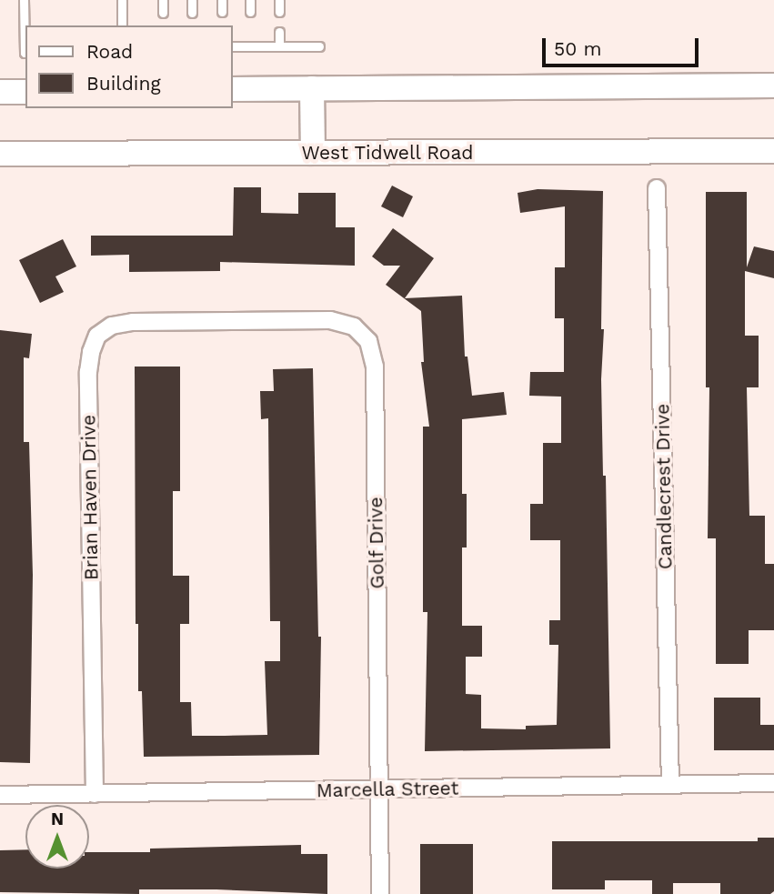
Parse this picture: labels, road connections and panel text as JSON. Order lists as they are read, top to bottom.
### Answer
{
  "streets": {
    "main road": ["West Tidwell Road"],
    "street": [
      "Candlecrest Drive",
      "Brian Haven Drive",
      "Golf Drive",
      "Marcella Street"
    ]
  },
  "crossings": [
    ["Candlecrest Drive", "Marcella Street"],
    ["Brian Haven Drive", "Golf Drive"],
    ["Brian Haven Drive", "Marcella Street"],
    ["Golf Drive", "Marcella Street"]
  ],
  "legend": ["Road", "Building"],
  "scale_bar": "50 m",
  "north": "top"
}
